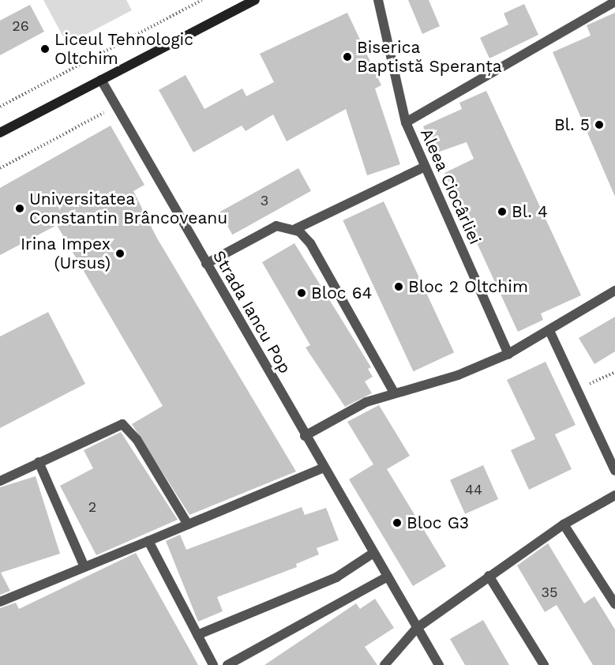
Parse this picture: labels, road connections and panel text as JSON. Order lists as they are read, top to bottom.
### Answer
{
  "streets": {
    "street": ["Aleea Ciocârliei", "Strada Iancu Pop"]
  },
  "places": [
    "Liceul Tehnologic Oltchim",
    "Biserica Baptistă Speranța",
    "Bl. 5",
    "Universitatea Constantin Brâncoveanu",
    "Bl. 4",
    "Irina Impex (Ursus)",
    "Bloc 2 Oltchim",
    "Bloc 64",
    "Bloc G3"
  ],
  "house_numbers": [
    "26",
    "3",
    "44",
    "2",
    "35"
  ]
}
